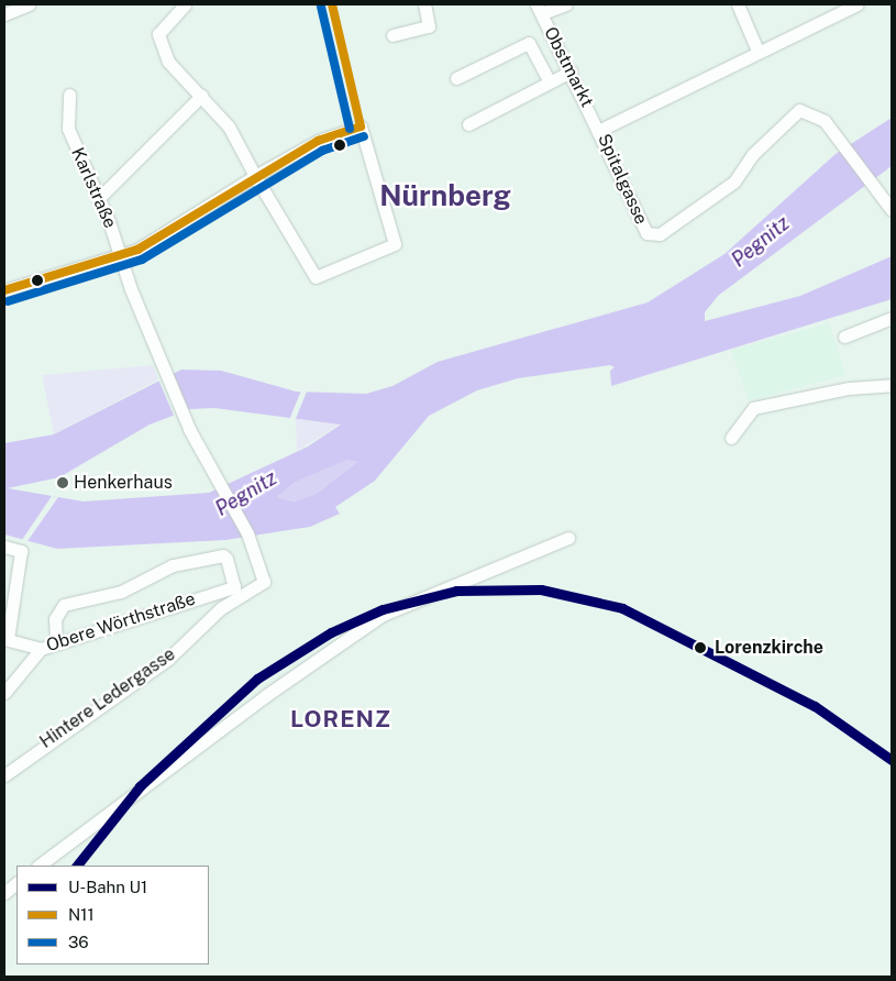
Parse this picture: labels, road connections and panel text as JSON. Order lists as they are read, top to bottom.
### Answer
{
  "streets": {
    "street": [
      "Obstmarkt",
      "Spitalgasse",
      "Karlstraße",
      "Obere Wörthstraße",
      "Hintere Ledergasse"
    ]
  },
  "crossings": [
    ["Obstmarkt", "Spitalgasse"],
    ["Karlstraße", "Hintere Ledergasse"]
  ],
  "districts": ["Nürnberg", "LORENZ"],
  "water": ["Pegnitz"],
  "places": ["Henkerhaus", "Lorenzkirche"],
  "lines": ["transit line N11", "transit line 36", "metro line U1"],
  "legend": ["U-Bahn U1", "N11", "36"]
}
